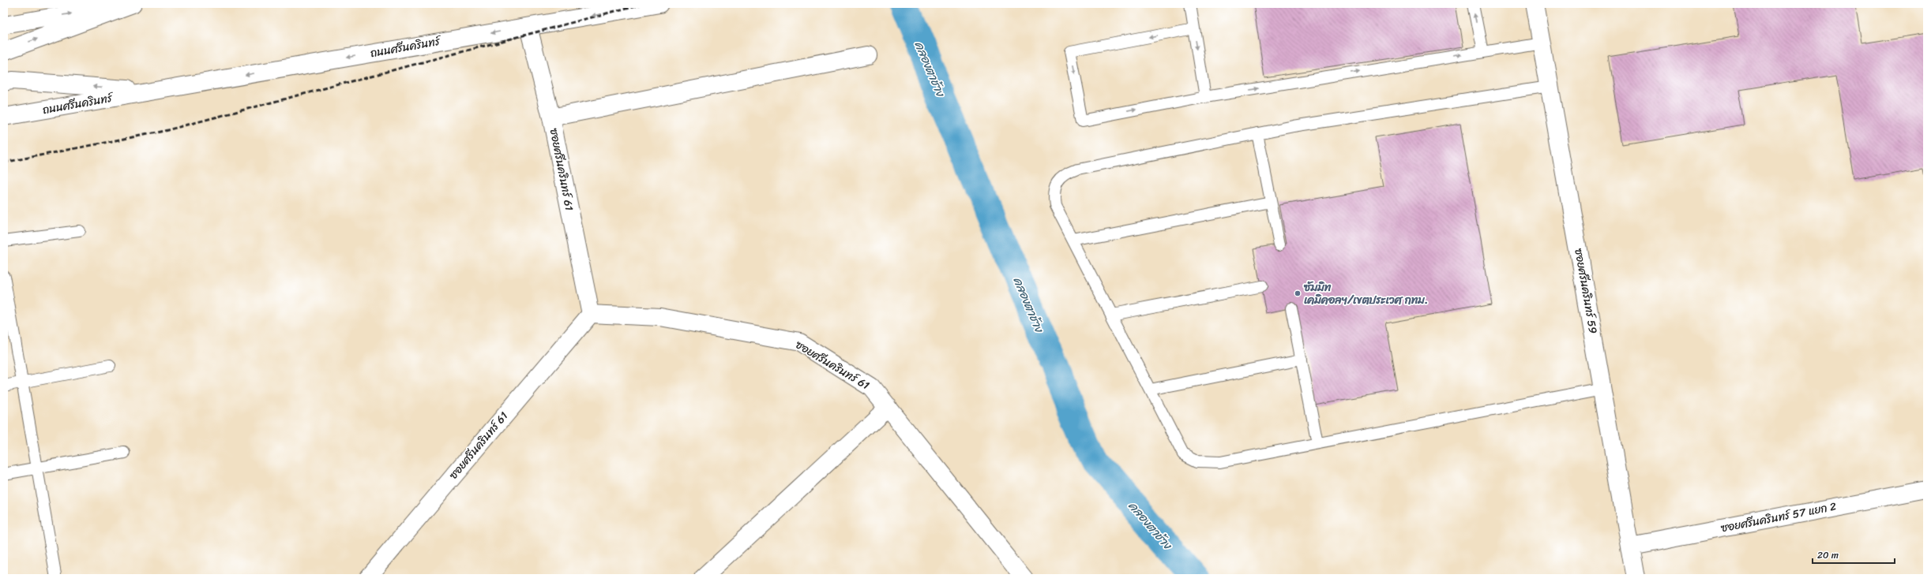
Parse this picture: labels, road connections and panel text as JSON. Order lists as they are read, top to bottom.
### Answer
{
  "streets": {
    "street": [
      "ถนนศรีนครินทร์",
      "ซอยศรีนครินทร์ 61",
      "ซอยศรีนครินทร์ 59",
      "ซอยศรีนครินทร์ 57 แยก 2"
    ]
  },
  "crossings": [
    ["ถนนศรีนครินทร์", "ซอยศรีนครินทร์ 61"],
    ["ซอยศรีนครินทร์ 59", "ซอยศรีนครินทร์ 57 แยก 2"]
  ],
  "water": ["คลองตาช้าง"],
  "places": ["ซัมมิท เคมิคอลฯ/เขตประเวศ กทม."],
  "scale_bar": "20 m"
}
